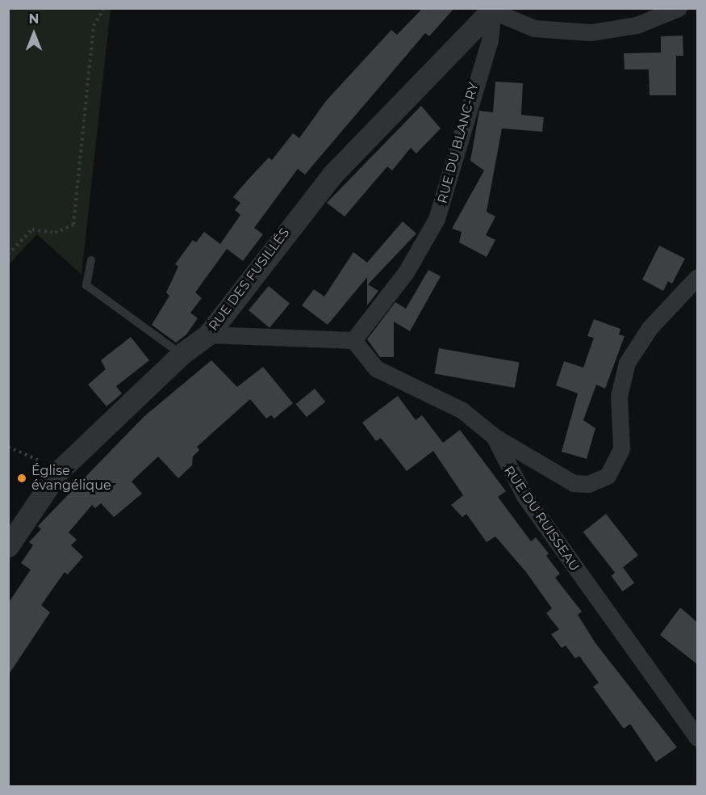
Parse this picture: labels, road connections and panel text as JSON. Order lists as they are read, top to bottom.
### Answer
{
  "streets": {
    "street": ["RUE DU BLANC-RY", "RUE DES FUSILLÉS", "RUE DU RUISSEAU"]
  },
  "crossings": [
    ["RUE DU BLANC-RY", "RUE DES FUSILLÉS"],
    ["RUE DU BLANC-RY", "RUE DU RUISSEAU"]
  ],
  "places": ["Église évangélique"],
  "north": "top"
}
